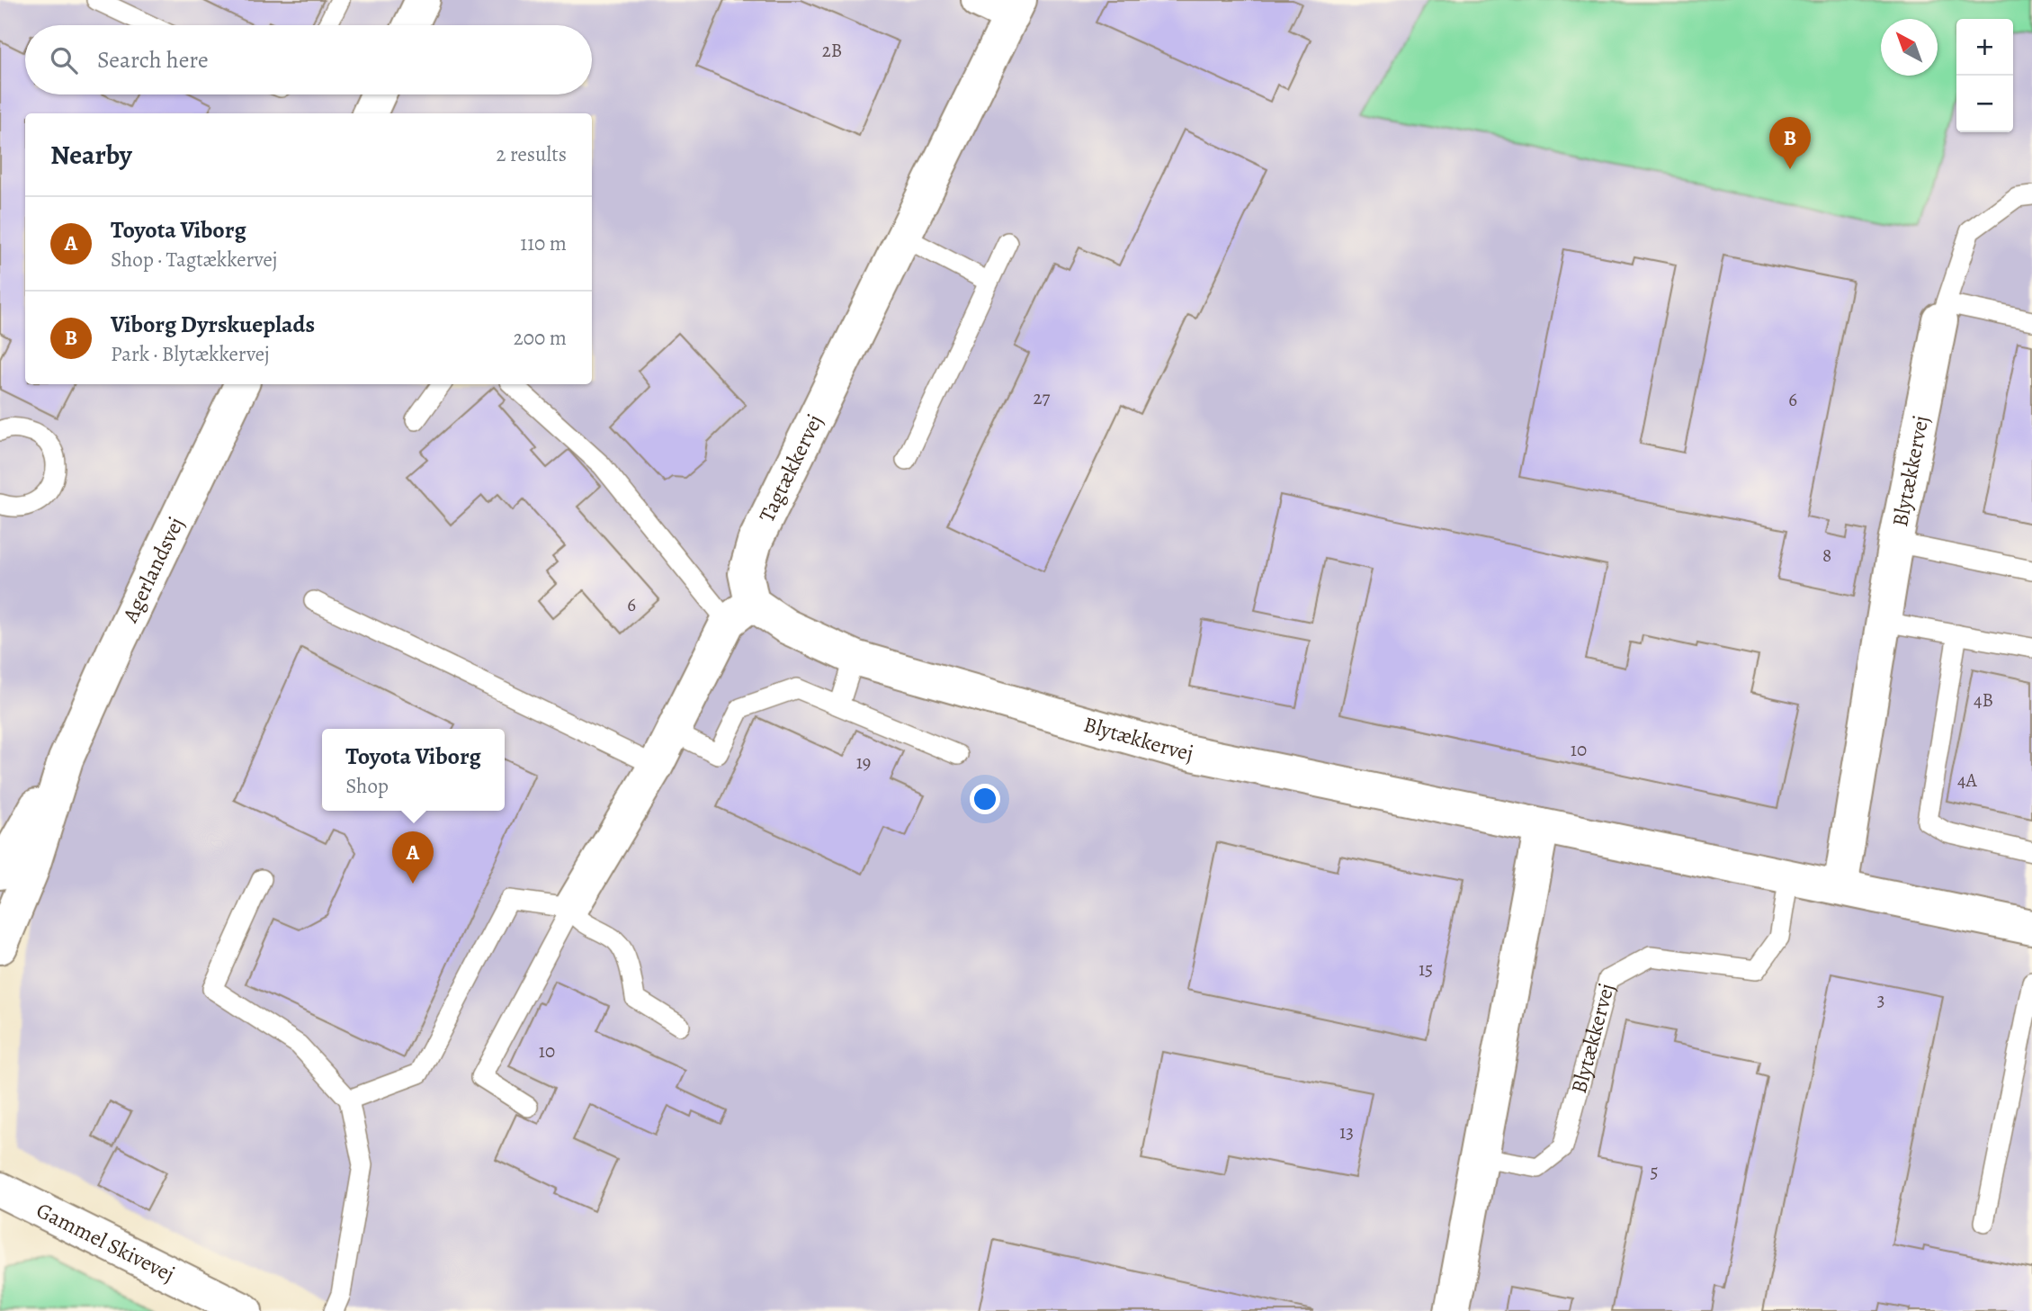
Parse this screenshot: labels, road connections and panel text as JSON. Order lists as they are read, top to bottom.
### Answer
{
  "streets": {
    "street": [
      "Tagtækkervej",
      "Blytækkervej",
      "Agerlandsvej",
      "Gammel Skivevej"
    ]
  },
  "crossings": [
    ["Tagtækkervej", "Blytækkervej"]
  ],
  "house_numbers": [
    "2B",
    "27",
    "6",
    "8",
    "6",
    "4B",
    "10",
    "19",
    "4A",
    "15",
    "3",
    "10",
    "13",
    "5"
  ],
  "north": "top left",
  "page": {
    "map_buttons": ["+", "−"],
    "search": "Search here",
    "heading": ["Nearby", "2 results"],
    "pins": ["B", "A"],
    "list": [
      {
        "mark": "A",
        "name": "Toyota Viborg",
        "note": "Shop · Tagtækkervej",
        "value": "110 m"
      },
      {
        "mark": "B",
        "name": "Viborg Dyrskueplads",
        "note": "Park · Blytækkervej",
        "value": "200 m"
      }
    ],
    "popup": ["Toyota Viborg", "Shop"]
  }
}
